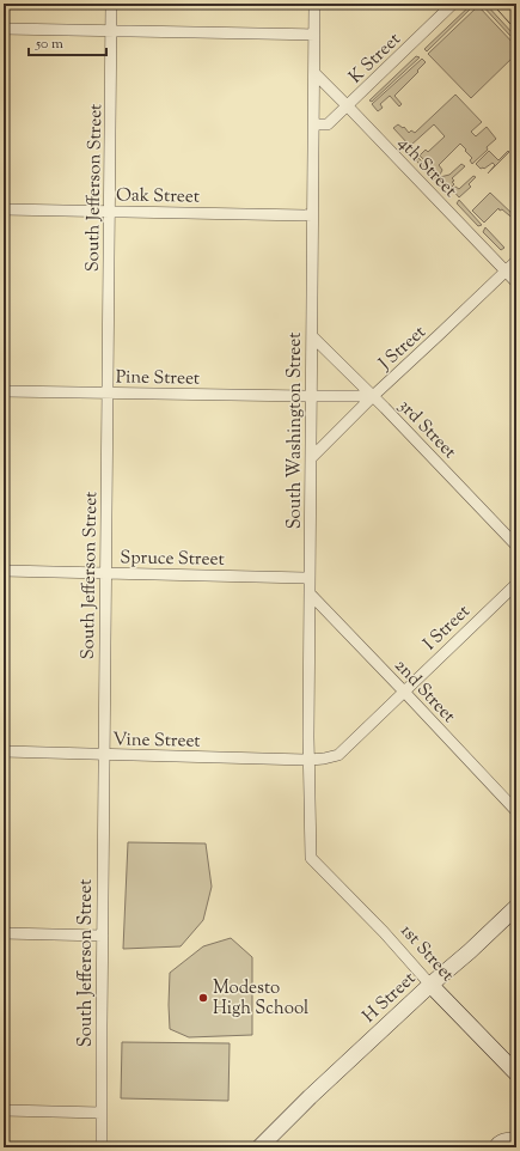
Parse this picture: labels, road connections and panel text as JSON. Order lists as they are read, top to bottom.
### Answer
{
  "streets": {
    "main road": ["1st Street", "H Street"],
    "street": [
      "K Street",
      "4th Street",
      "South Jefferson Street",
      "Oak Street",
      "J Street",
      "Pine Street",
      "3rd Street",
      "South Washington Street",
      "Spruce Street",
      "I Street",
      "2nd Street",
      "Vine Street"
    ]
  },
  "crossings": [
    ["K Street", "4th Street"],
    ["K Street", "South Washington Street"],
    ["4th Street", "J Street"],
    ["4th Street", "South Washington Street"],
    ["South Jefferson Street", "Oak Street"],
    ["South Jefferson Street", "Pine Street"],
    ["South Jefferson Street", "Spruce Street"],
    ["South Jefferson Street", "Vine Street"],
    ["Oak Street", "South Washington Street"],
    ["J Street", "Pine Street"],
    ["J Street", "3rd Street"],
    ["J Street", "South Washington Street"],
    ["Pine Street", "3rd Street"],
    ["Pine Street", "South Washington Street"],
    ["3rd Street", "South Washington Street"],
    ["South Washington Street", "Spruce Street"],
    ["South Washington Street", "I Street"],
    ["South Washington Street", "2nd Street"],
    ["South Washington Street", "Vine Street"],
    ["South Washington Street", "1st Street"],
    ["I Street", "2nd Street"],
    ["I Street", "Vine Street"],
    ["1st Street", "H Street"]
  ],
  "places": ["Modesto High School"],
  "scale_bar": "50 m"
}
